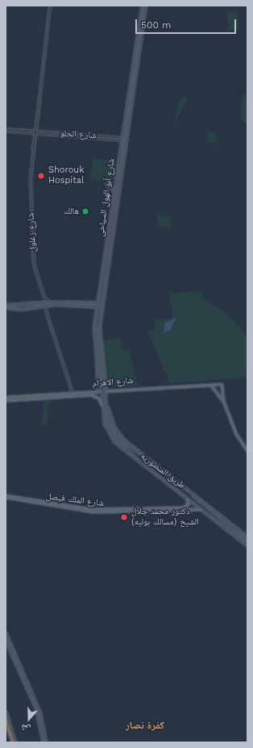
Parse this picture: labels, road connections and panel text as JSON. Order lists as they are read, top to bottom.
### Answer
{
  "streets": {
    "main road": [
      "شارع أبو الهول السياحى",
      "شارع الاهرام",
      "طريق المنصوريه",
      "شارع الملك فيصل"
    ],
    "street": ["شارع الحلو", "شارع زغلول"]
  },
  "crossings": [
    ["شارع الحلو", "شارع أبو الهول السياحى"],
    ["شارع الحلو", "شارع زغلول"],
    ["شارع أبو الهول السياحى", "شارع الاهرام"],
    ["شارع الاهرام", "طريق المنصوريه"],
    ["طريق المنصوريه", "شارع الملك فيصل"]
  ],
  "districts": ["كفرة نصار"],
  "places": ["Shorouk Hospital", "هالك", "دكتور محمد جلال الشيخ (مسالك بوليه)"],
  "scale_bar": "500 m",
  "north": "bottom"
}
